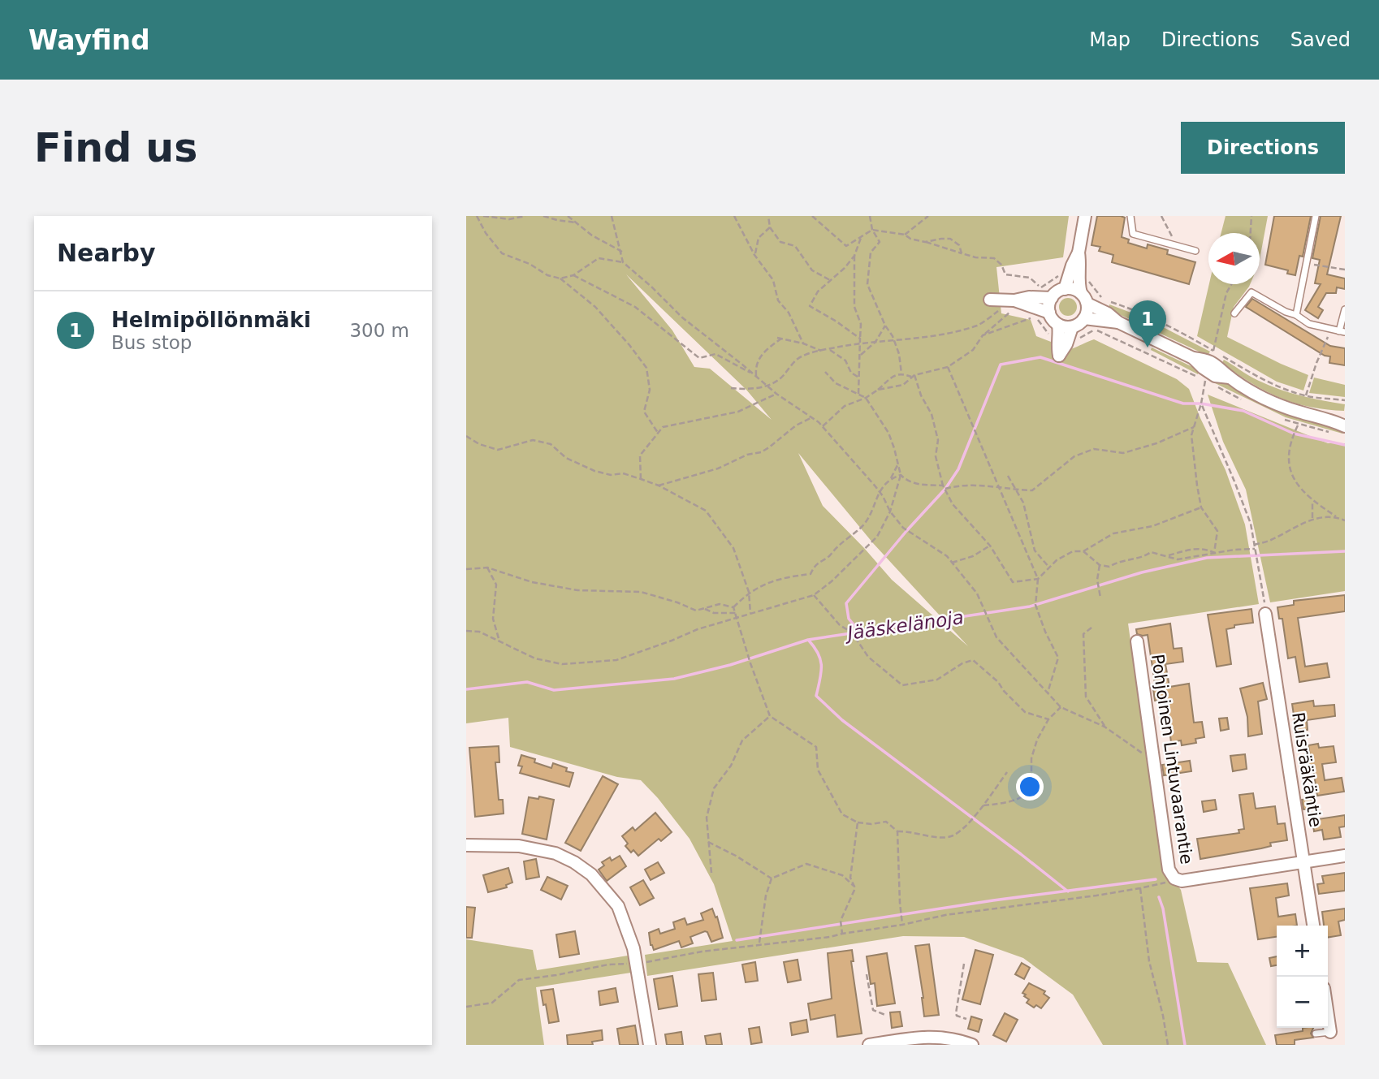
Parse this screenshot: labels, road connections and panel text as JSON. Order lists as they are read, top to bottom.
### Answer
{
  "streets": {
    "street": ["Pohjoinen Lintuvaarantie", "Ruisrääkäntie"]
  },
  "crossings": [
    ["Pohjoinen Lintuvaarantie", "Ruisrääkäntie"]
  ],
  "water": ["Jääskelänoja"],
  "north": "left",
  "page": {
    "header": "Wayfind",
    "nav": ["Map", "Directions", "Saved"],
    "buttons": "Directions",
    "title": "Find us",
    "heading": "Nearby",
    "list": [
      {
        "mark": "1",
        "name": "Helmipöllönmäki",
        "note": "Bus stop",
        "value": "300 m"
      }
    ],
    "pins": "1",
    "map_buttons": ["+", "−"]
  }
}
